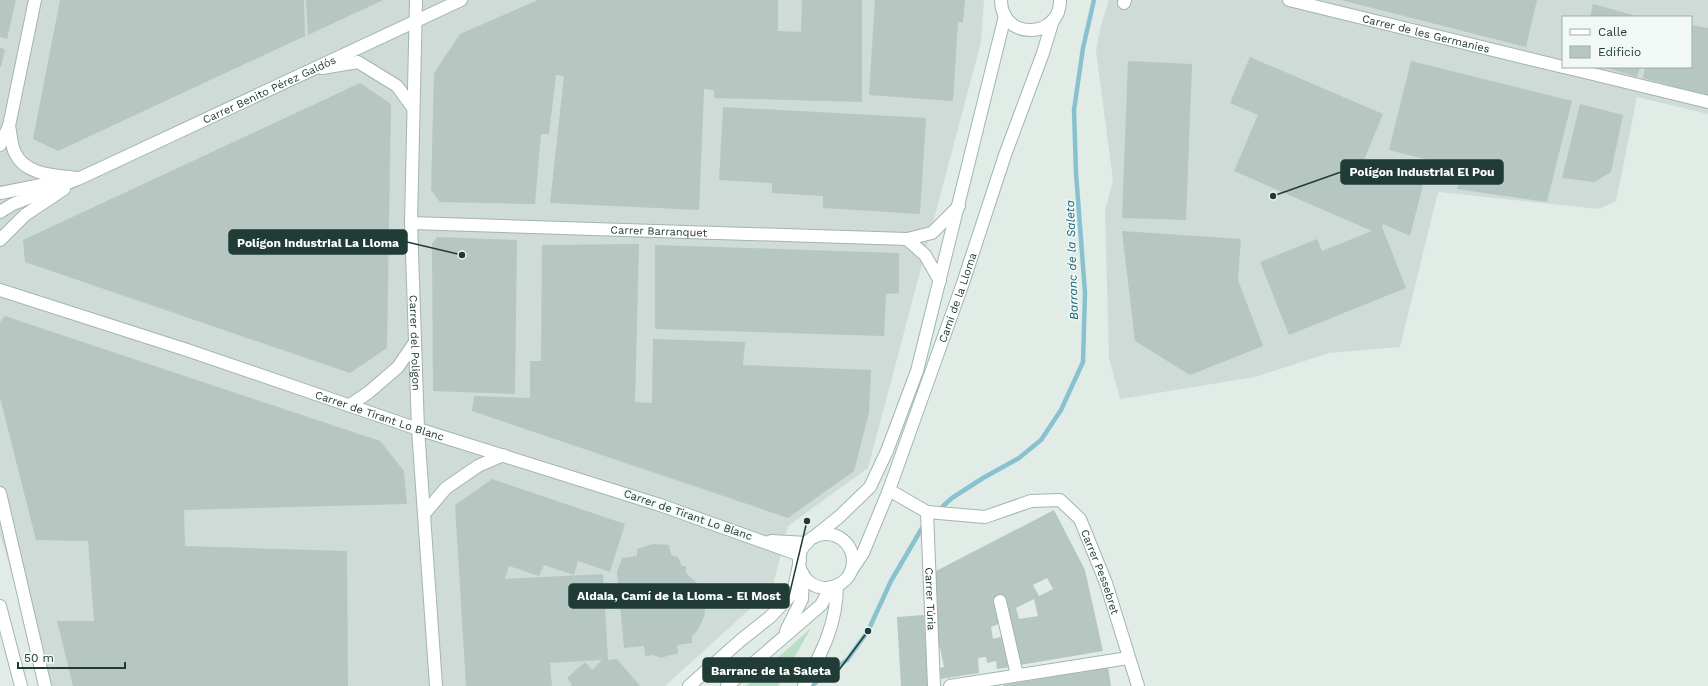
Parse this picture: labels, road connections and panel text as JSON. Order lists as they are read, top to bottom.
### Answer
{
  "streets": {
    "street": [
      "Carrer de les Germanies",
      "Carrer Benito Pérez Galdós",
      "Carrer Barranquet",
      "Camí de la Lloma",
      "Carrer del Poligon",
      "Carrer de Tirant Lo Blanc",
      "Carrer Pessebret",
      "Carrer Túria"
    ]
  },
  "crossings": [
    ["Carrer Benito Pérez Galdós", "Carrer del Poligon"],
    ["Carrer Barranquet", "Camí de la Lloma"],
    ["Carrer Barranquet", "Carrer del Poligon"],
    ["Camí de la Lloma", "Carrer de Tirant Lo Blanc"],
    ["Camí de la Lloma", "Carrer Pessebret"],
    ["Carrer del Poligon", "Carrer de Tirant Lo Blanc"],
    ["Carrer Pessebret", "Carrer Túria"]
  ],
  "water": ["Barranc de la Saleta"],
  "places": [
    "Polígon Industrial El Pou",
    "Polígon Industrial La Lloma",
    "Aldaia, Camí de la Lloma - El Most",
    "Barranc de la Saleta"
  ],
  "legend": ["Calle", "Edificio"],
  "scale_bar": "50 m"
}
